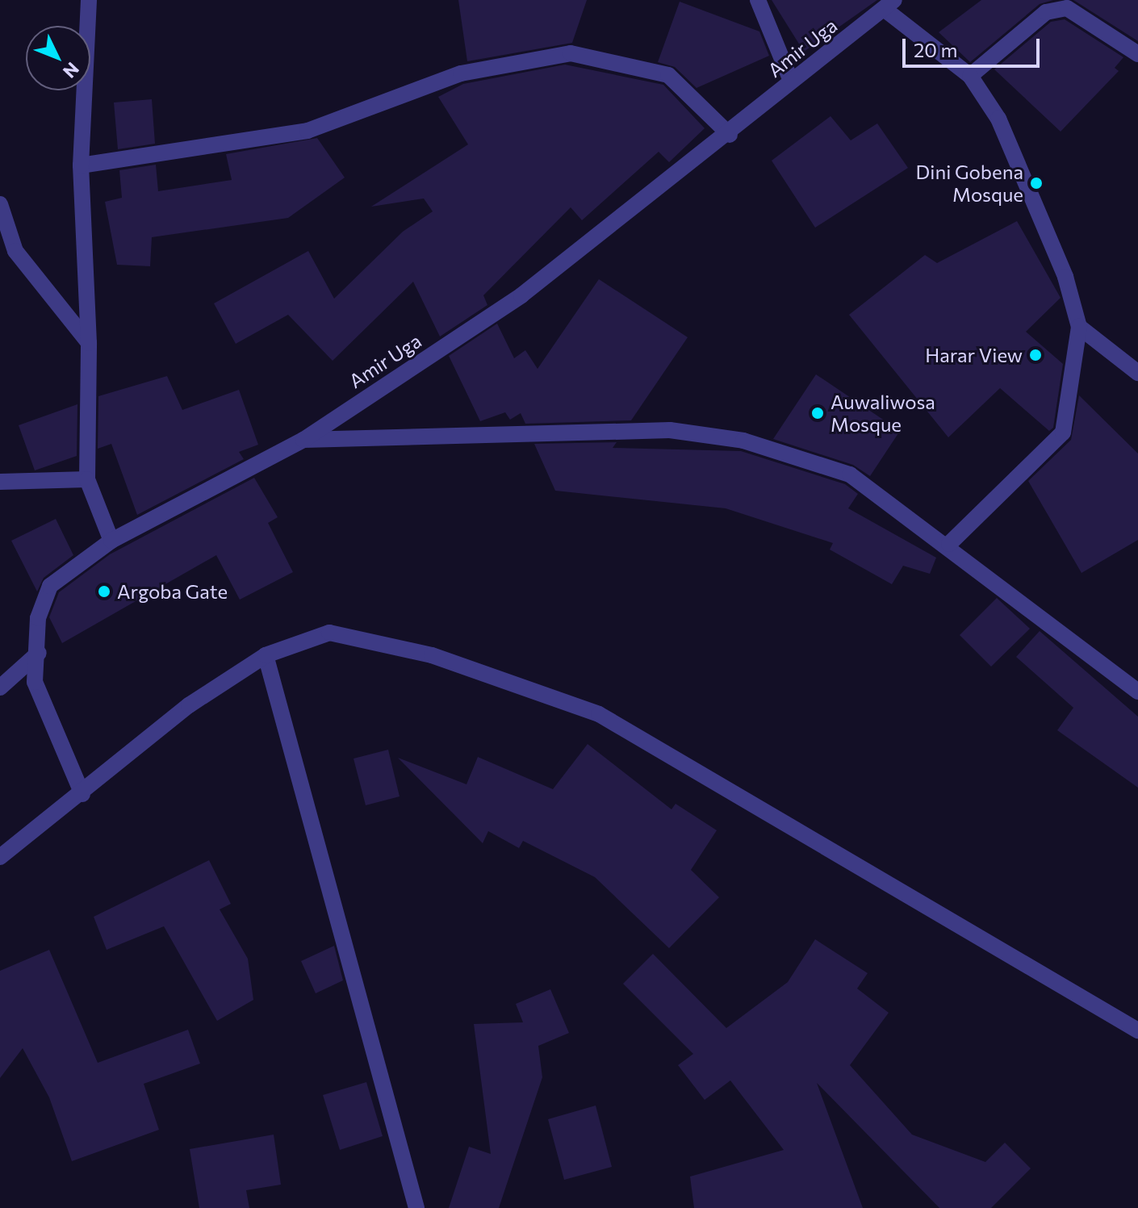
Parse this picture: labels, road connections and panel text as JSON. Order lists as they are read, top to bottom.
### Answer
{
  "streets": {
    "street": ["Amir Uga"]
  },
  "places": [
    "Dini Gobena Mosque",
    "Harar View",
    "Auwaliwosa Mosque",
    "Argoba Gate"
  ],
  "scale_bar": "20 m",
  "north": "bottom right"
}
